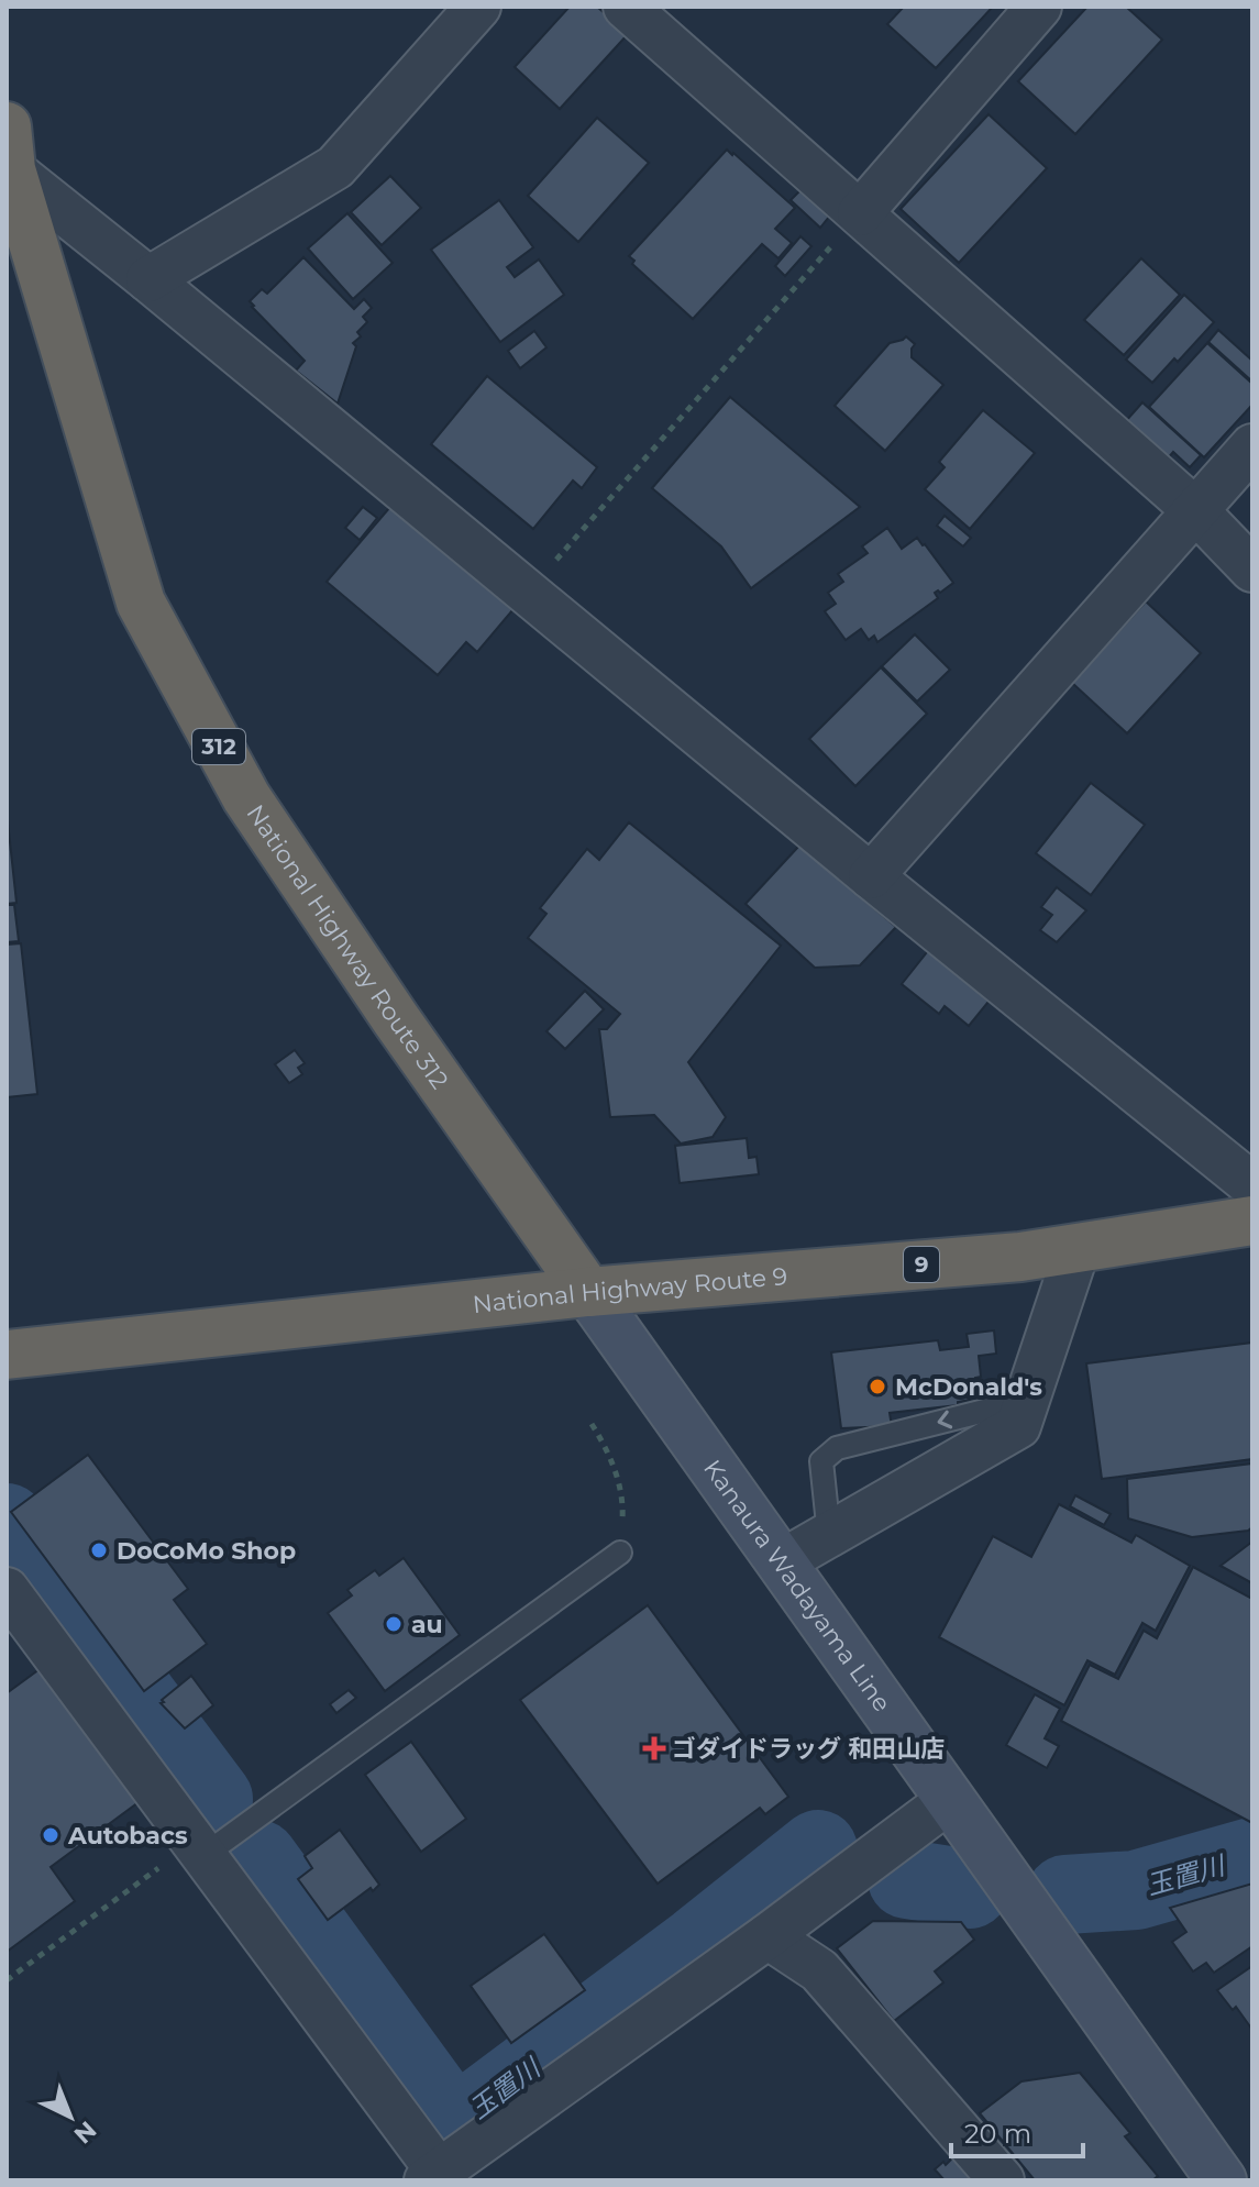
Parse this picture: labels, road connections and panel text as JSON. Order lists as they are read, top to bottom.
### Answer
{
  "streets": {
    "highway": [
      "312",
      "National Highway Route 312",
      "9",
      "National Highway Route 9"
    ],
    "main road": ["Kanaura Wadayama Line"]
  },
  "crossings": [
    ["National Highway Route 312", "National Highway Route 9"],
    ["National Highway Route 312", "Kanaura Wadayama Line"],
    ["National Highway Route 9", "Kanaura Wadayama Line"]
  ],
  "water": ["玉置川"],
  "places": {
    "other": [
      "McDonald's",
      "DoCoMo Shop",
      "au",
      "Autobacs"
    ],
    "health": ["ゴダイドラッグ 和田山店"]
  },
  "scale_bar": "20 m",
  "north": "bottom right"
}
